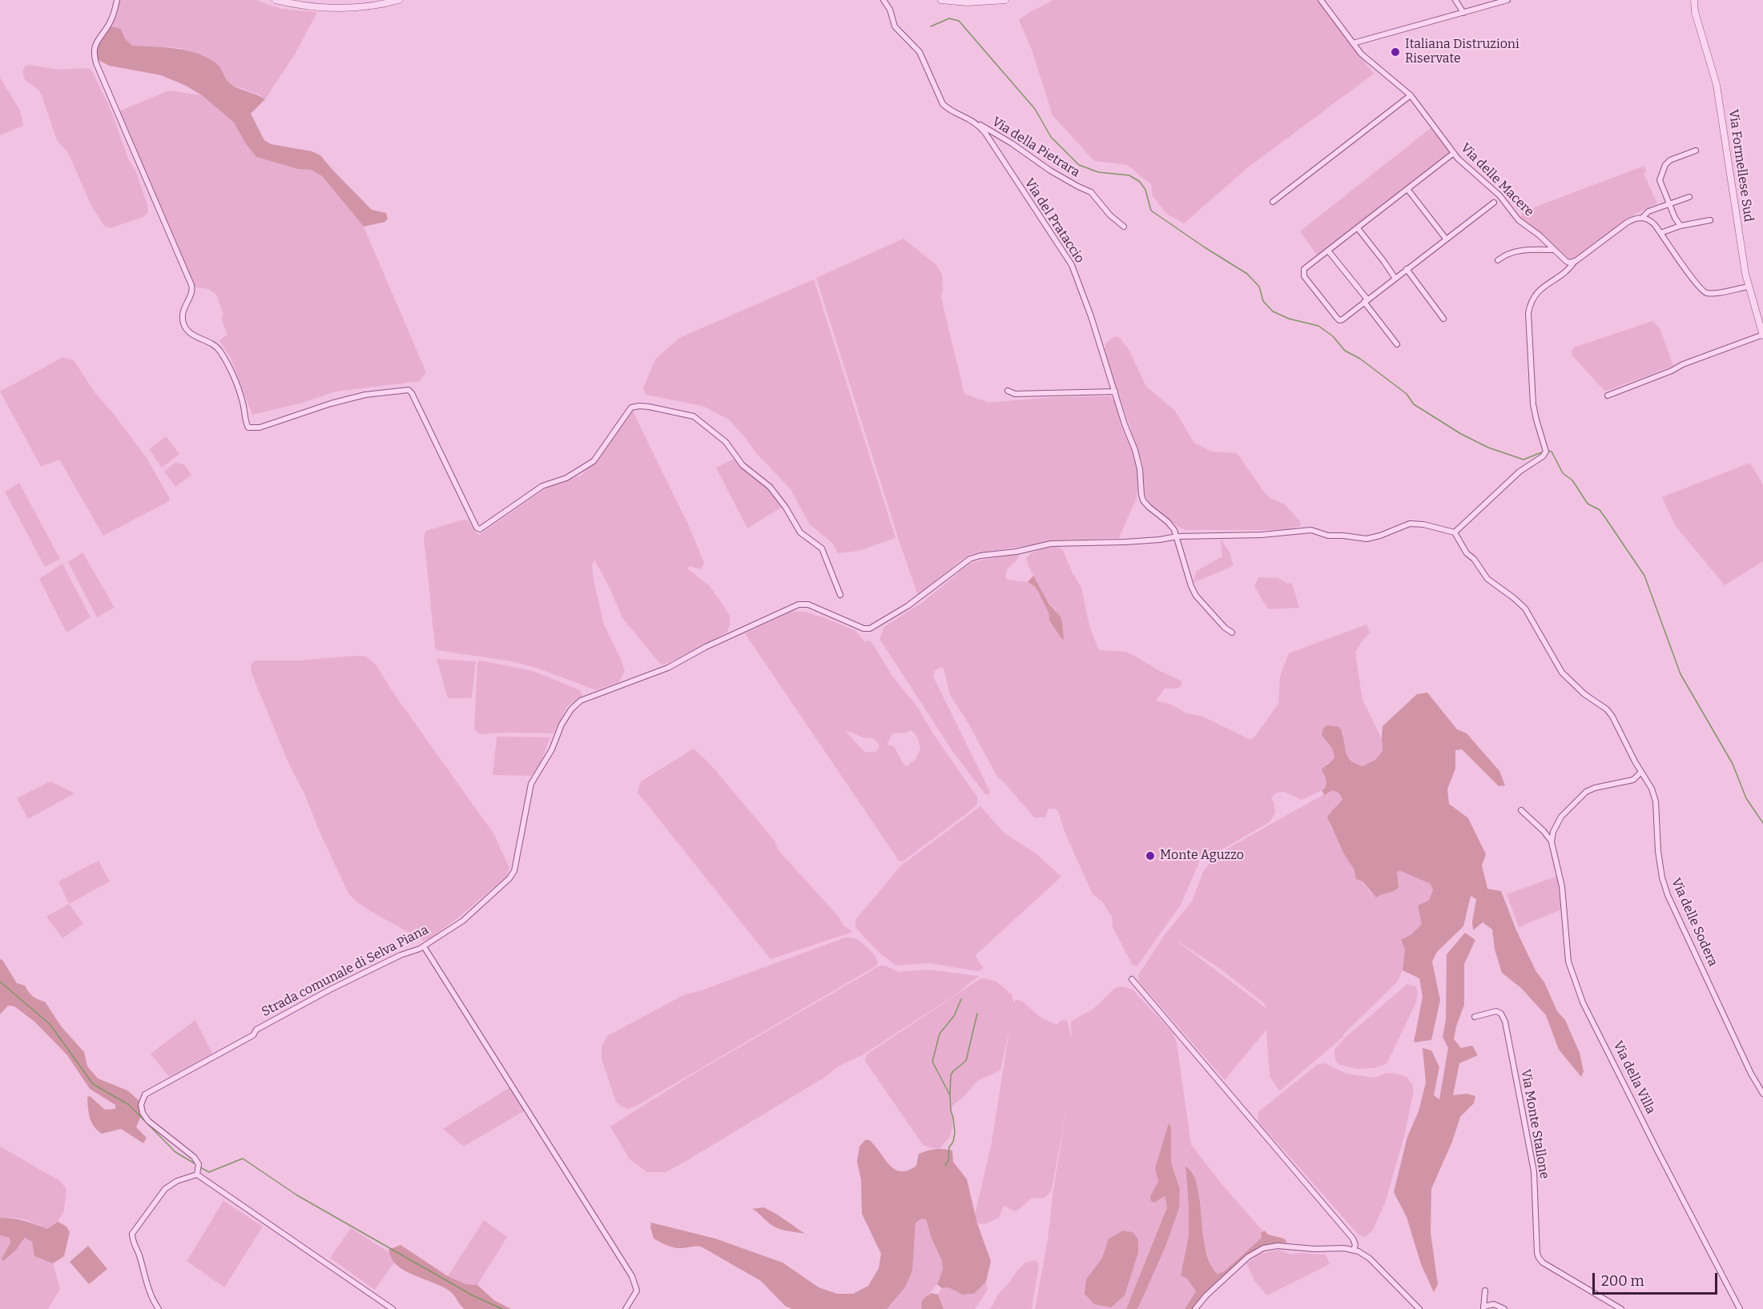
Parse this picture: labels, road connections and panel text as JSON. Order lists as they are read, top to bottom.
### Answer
{
  "streets": {
    "street": [
      "Via della Pietrara",
      "Via Formellese Sud",
      "Via delle Macere",
      "Via del Prataccio",
      "Via delle Sodera",
      "Strada comunale di Selva Piana",
      "Via della Villa",
      "Via Monte Stallone"
    ]
  },
  "crossings": [
    ["Via della Pietrara", "Via del Prataccio"],
    ["Via del Prataccio", "Strada comunale di Selva Piana"]
  ],
  "places": ["Italiana Distruzioni Riservate", "Monte Aguzzo"],
  "scale_bar": "200 m"
}
